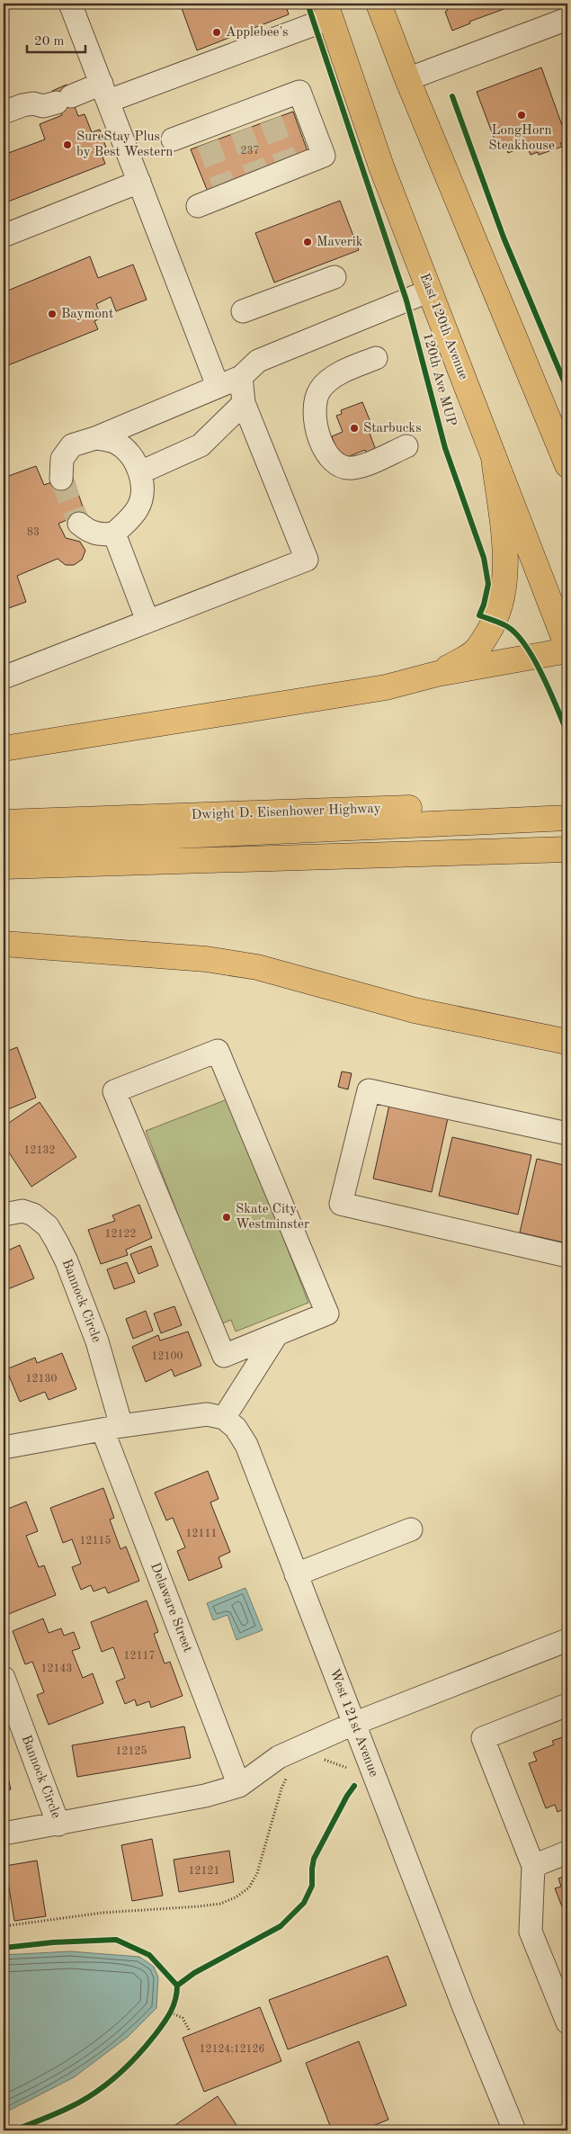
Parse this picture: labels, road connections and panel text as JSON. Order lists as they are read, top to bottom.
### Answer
{
  "streets": {
    "main road": ["East 120th Avenue", "Dwight D. Eisenhower Highway"],
    "street": ["Bannock Circle", "Delaware Street", "West 121st Avenue"],
    "cycle path": ["120th Ave MUP"]
  },
  "crossings": [
    ["Bannock Circle", "Delaware Street"]
  ],
  "places": [
    "Applebee's",
    "LongHorn Steakhouse",
    "SureStay Plus by Best Western",
    "Maverik",
    "Baymont",
    "Starbucks",
    "Skate City Westminster"
  ],
  "house_numbers": [
    "237",
    "83",
    "12132",
    "12122",
    "12100",
    "12130",
    "12111",
    "12115",
    "12117",
    "12143",
    "12125",
    "12121",
    "12124;12126"
  ],
  "scale_bar": "20 m"
}
